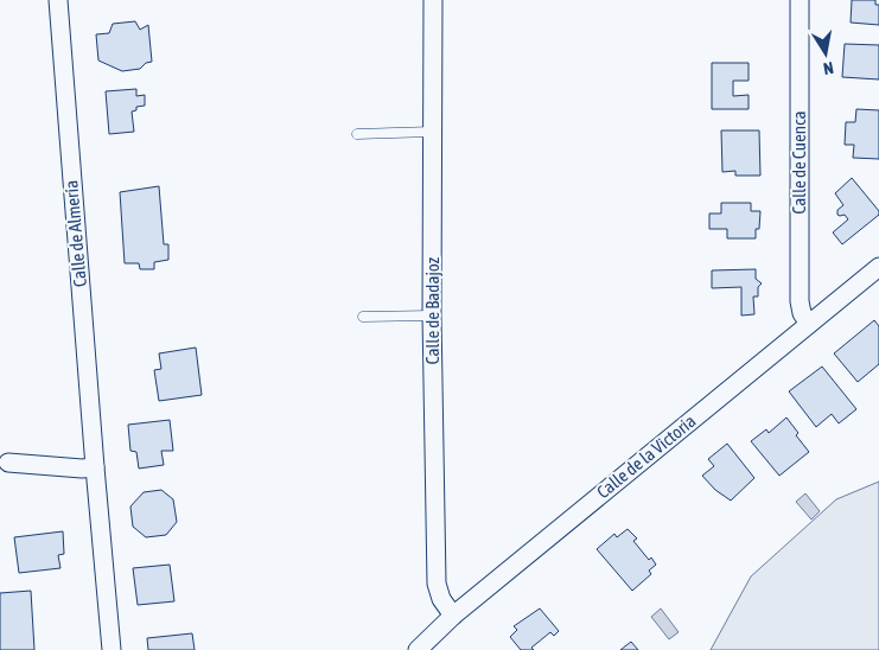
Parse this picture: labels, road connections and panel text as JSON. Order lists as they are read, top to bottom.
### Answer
{
  "streets": {
    "street": [
      "Calle de Cuenca",
      "Calle de Almería",
      "Calle de Badajoz",
      "Calle de la Victoria"
    ]
  },
  "crossings": [
    ["Calle de Cuenca", "Calle de la Victoria"],
    ["Calle de Badajoz", "Calle de la Victoria"]
  ],
  "north": "bottom"
}
